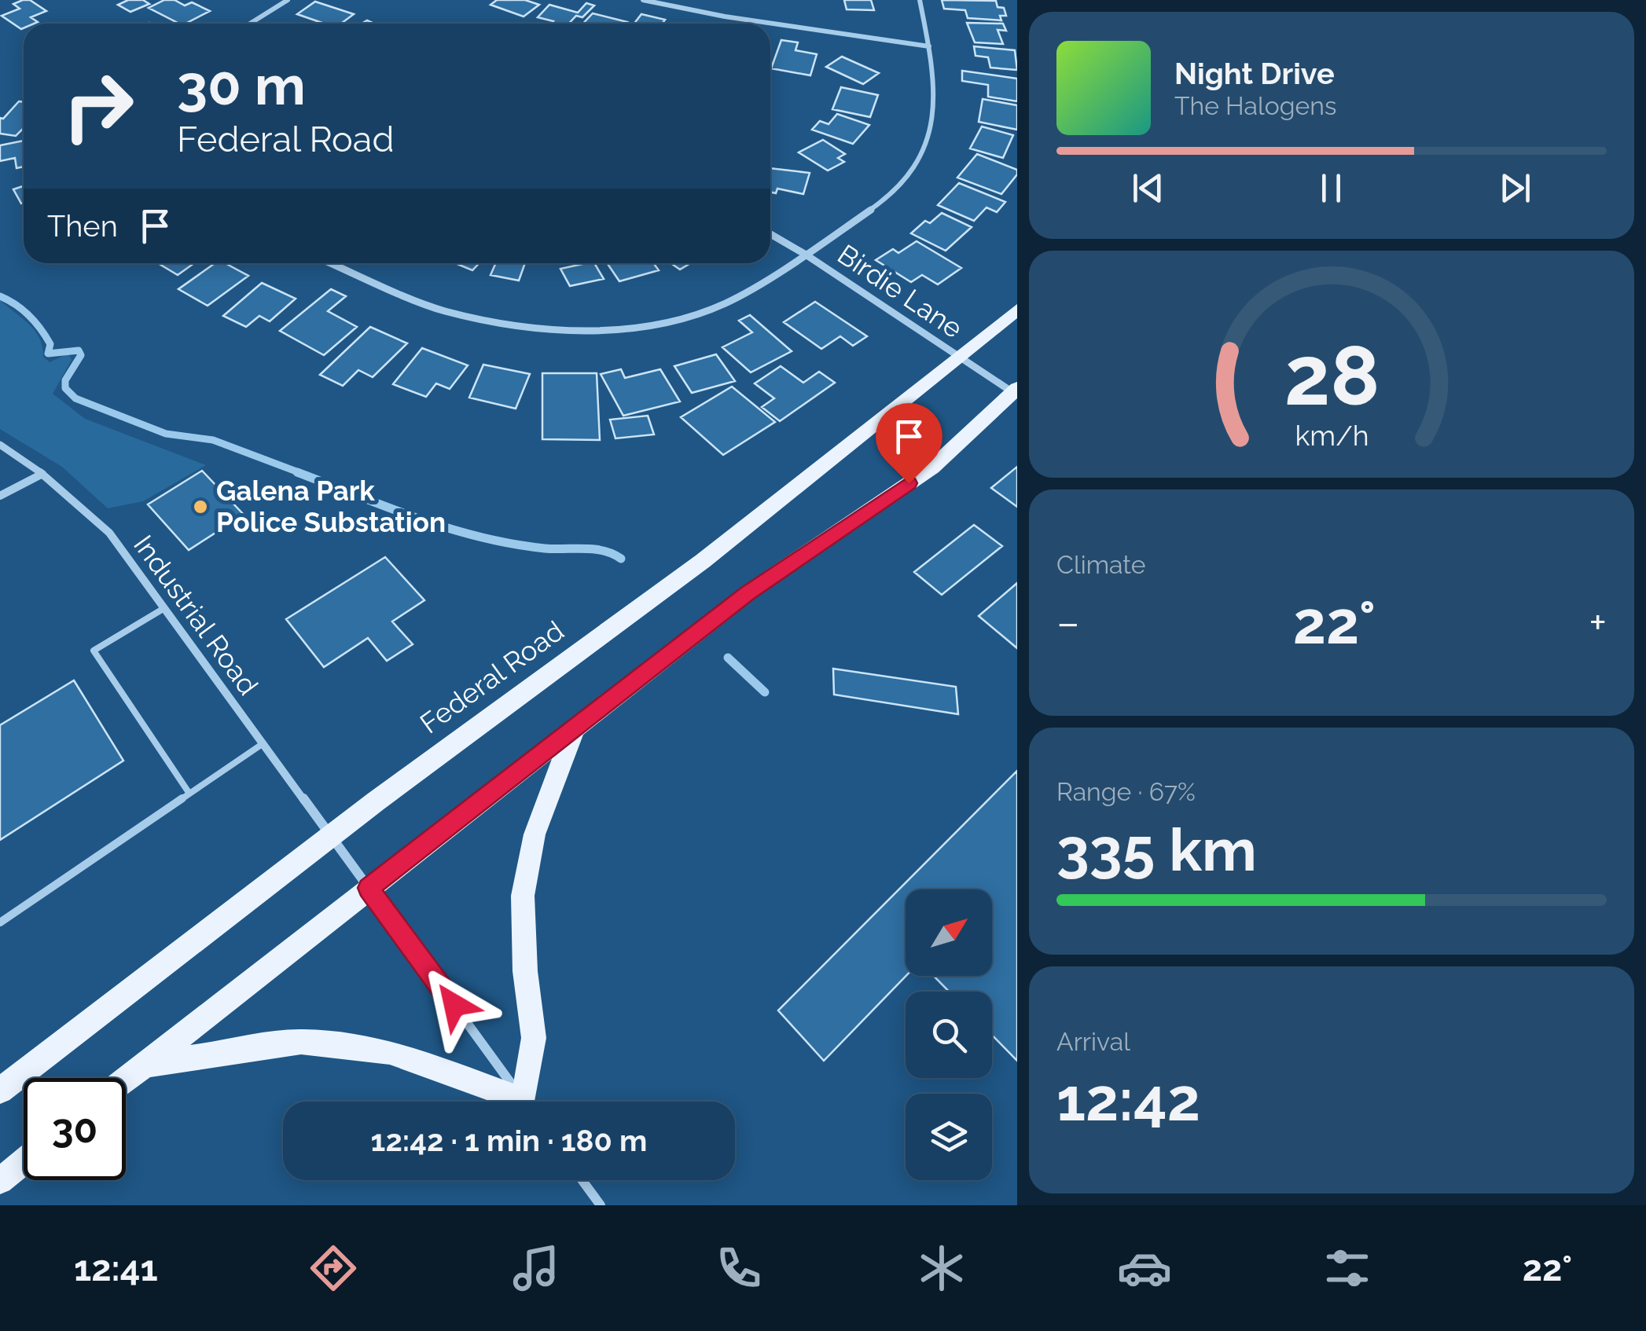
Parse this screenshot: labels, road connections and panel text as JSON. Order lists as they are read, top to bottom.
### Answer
{
  "streets": {
    "main road": ["Federal Road"],
    "street": ["Birdie Lane", "Industrial Road"]
  },
  "crossings": [
    ["Birdie Lane", "Federal Road"],
    ["Industrial Road", "Federal Road"]
  ],
  "places": ["Galena Park Police Substation"],
  "north": "top right",
  "page": {
    "turn": ["30 m", "Federal Road"],
    "song": ["Night Drive", "The Halogens"],
    "then": "Then",
    "tile": [
      "Climate",
      ["Range · 67%", "335 km"],
      ["Arrival", "12:42"]
    ],
    "heat": ["−", "22°", "+"],
    "limit": "30",
    "trip": "12:42 · 1 min · 180 m",
    "tabs": ["12:41", "22°"],
    "gauge": ["28", "km/h"]
  }
}
